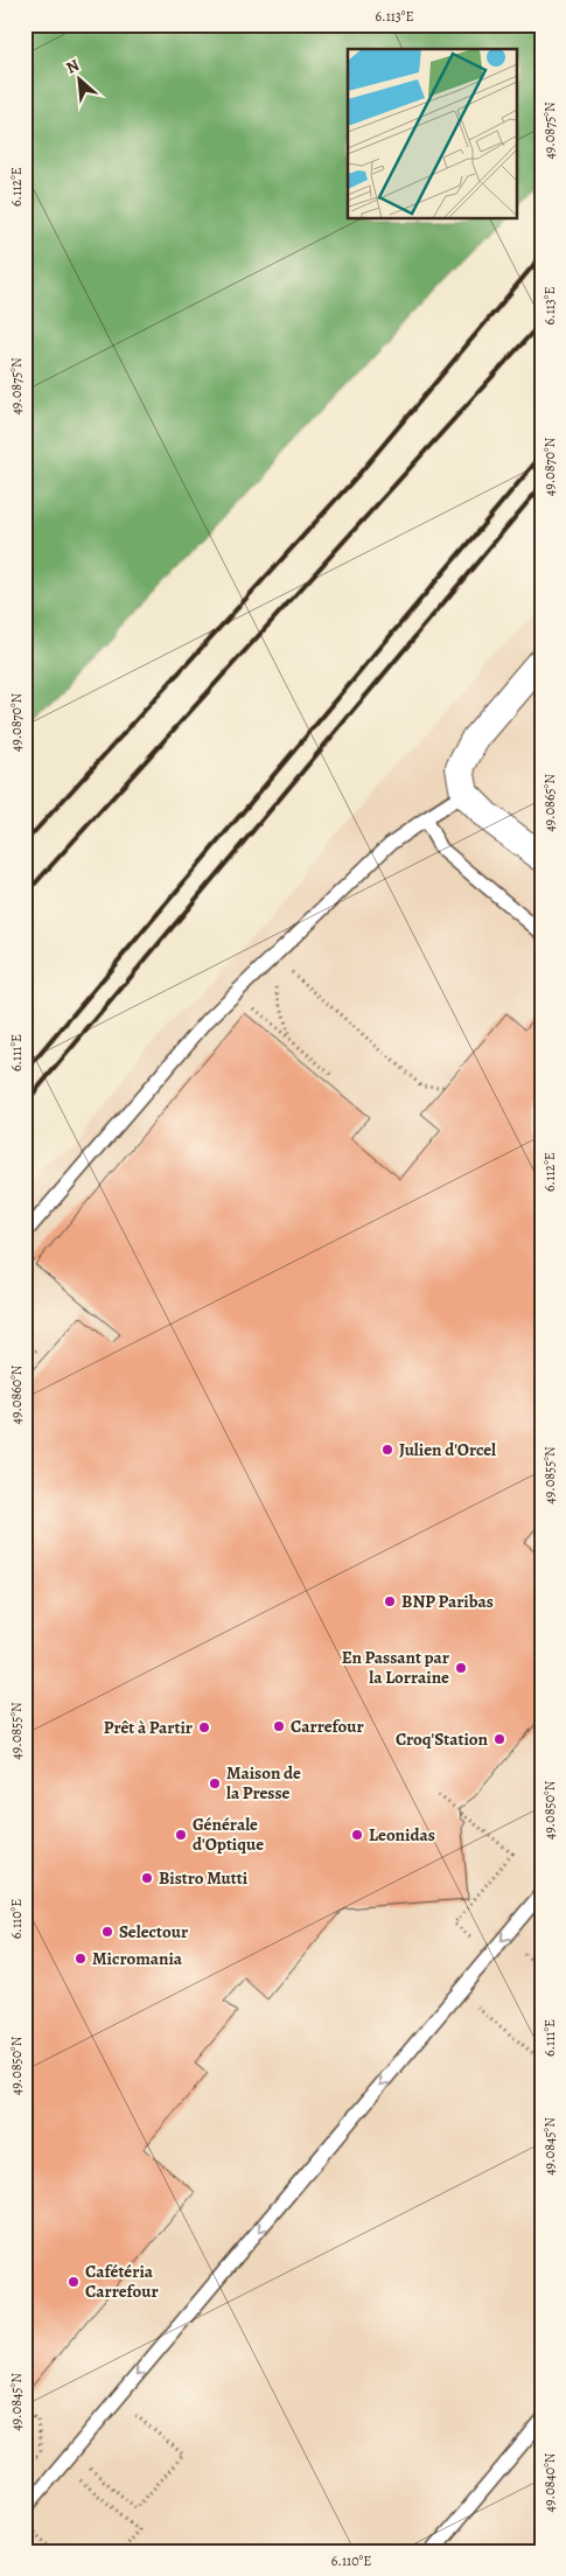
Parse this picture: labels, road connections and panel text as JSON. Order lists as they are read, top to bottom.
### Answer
{
  "places": [
    "Julien d'Orcel",
    "BNP Paribas",
    "En Passant par la Lorraine",
    "Carrefour",
    "Prêt à Partir",
    "Croq'Station",
    "Maison de la Presse",
    "Générale d'Optique",
    "Leonidas",
    "Bistro Mutti",
    "Selectour",
    "Micromania",
    "Cafétéria Carrefour"
  ],
  "north": "top left",
  "coordinates": [
    "6.113°E",
    "49.0875°N",
    "6.112°E",
    "49.0870°N",
    "49.0865°N",
    "6.111°E",
    "49.0860°N",
    "49.0855°N",
    "49.0850°N",
    "6.110°E",
    "49.0845°N",
    "49.0840°N"
  ]
}
